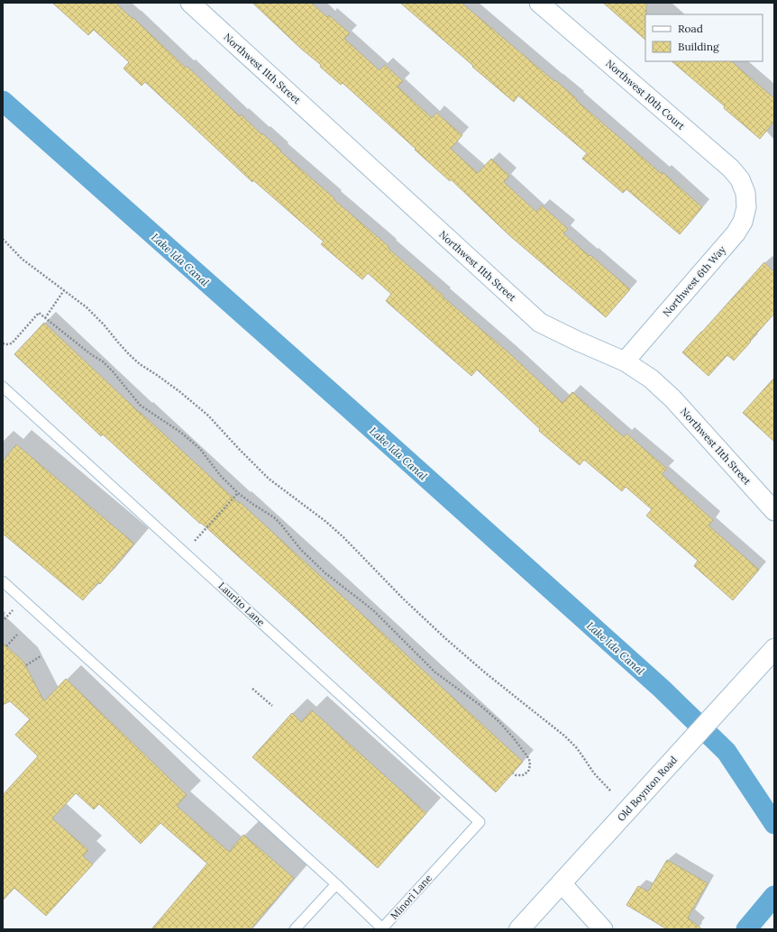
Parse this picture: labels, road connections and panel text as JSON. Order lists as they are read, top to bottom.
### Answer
{
  "streets": {
    "street": [
      "Northwest 11th Street",
      "Northwest 10th Court",
      "Northwest 6th Way",
      "Old Boynton Road"
    ],
    "lane": ["Laurito Lane", "Minori Lane"]
  },
  "crossings": [
    ["Northwest 11th Street", "Northwest 6th Way"],
    ["Northwest 10th Court", "Northwest 6th Way"],
    ["Laurito Lane", "Minori Lane"]
  ],
  "water": ["Lake Ida Canal"],
  "legend": ["Road", "Building"]
}
